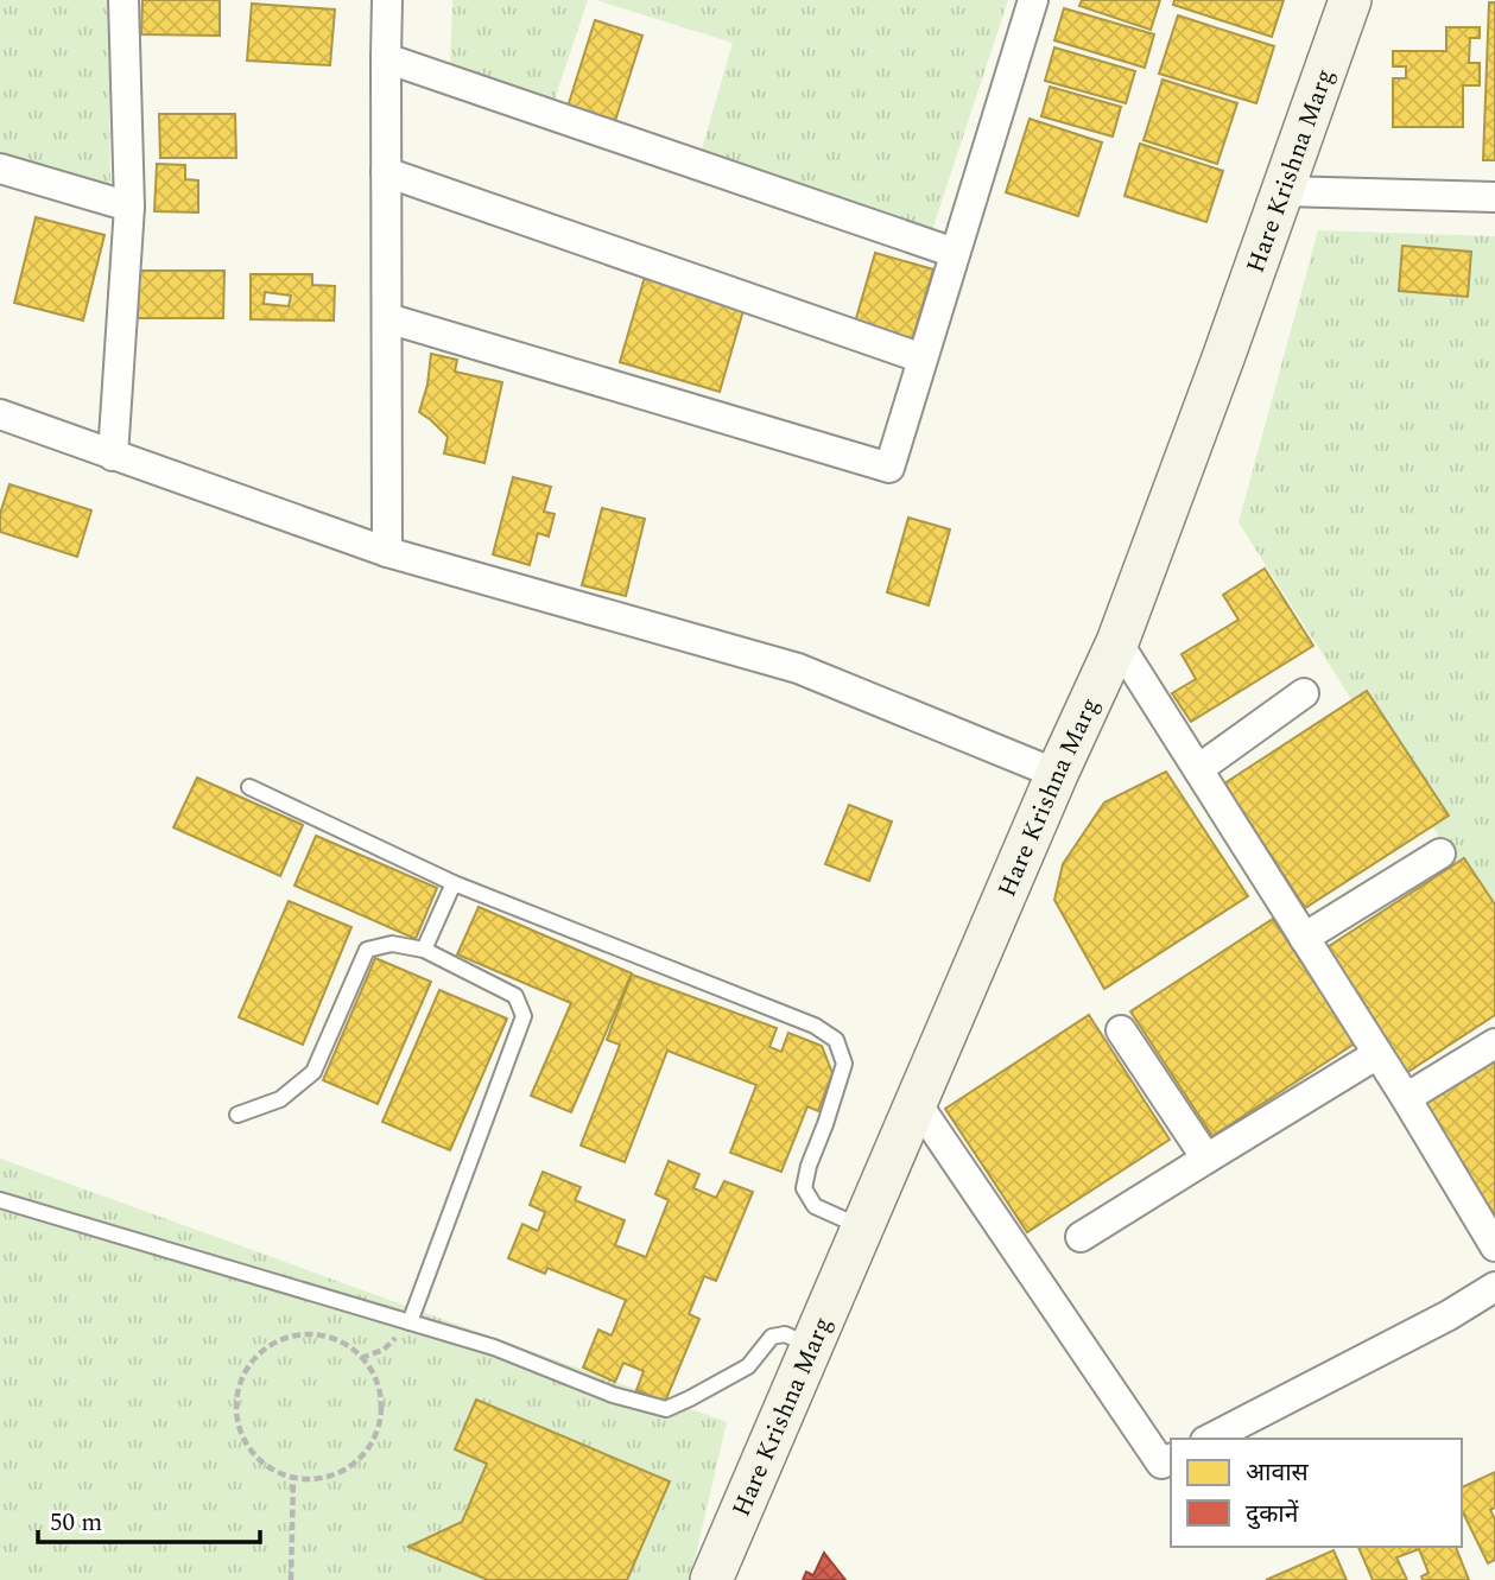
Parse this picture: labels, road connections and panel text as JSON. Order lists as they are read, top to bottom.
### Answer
{
  "streets": {
    "street": ["Hare Krishna Marg"]
  },
  "legend": ["आवास", "दुकानें"],
  "scale_bar": "50 m"
}
